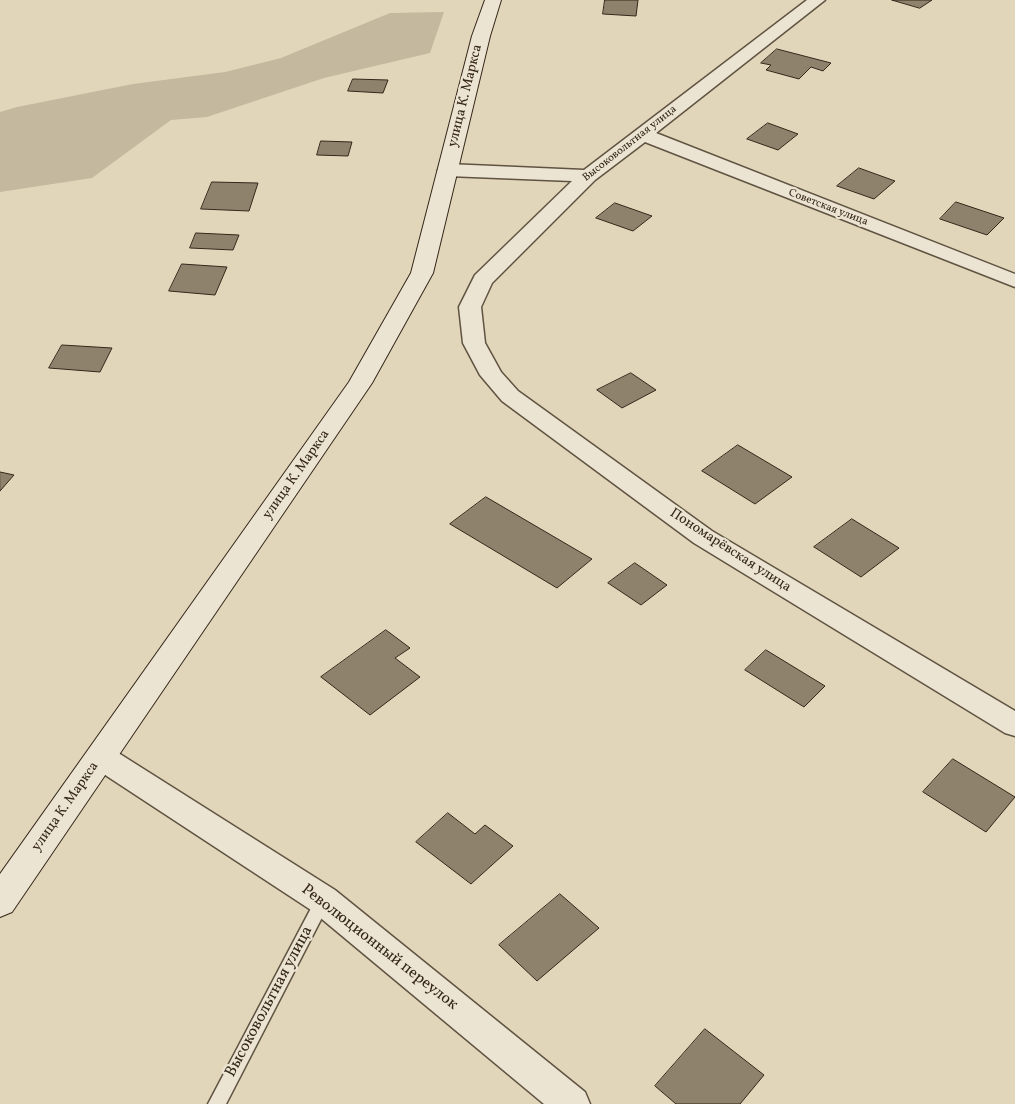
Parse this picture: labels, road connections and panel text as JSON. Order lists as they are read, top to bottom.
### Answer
{
  "streets": {
    "main road": ["улица К. Маркса"],
    "street": [
      "Высоковольтная улица",
      "Советская улица",
      "Пономарёвская улица",
      "Революционный переулок"
    ]
  },
  "crossings": [
    ["улица К. Маркса", "Революционный переулок"],
    ["Высоковольтная улица", "Советская улица"],
    ["Высоковольтная улица", "Пономарёвская улица"],
    ["Высоковольтная улица", "Революционный переулок"]
  ]
}
